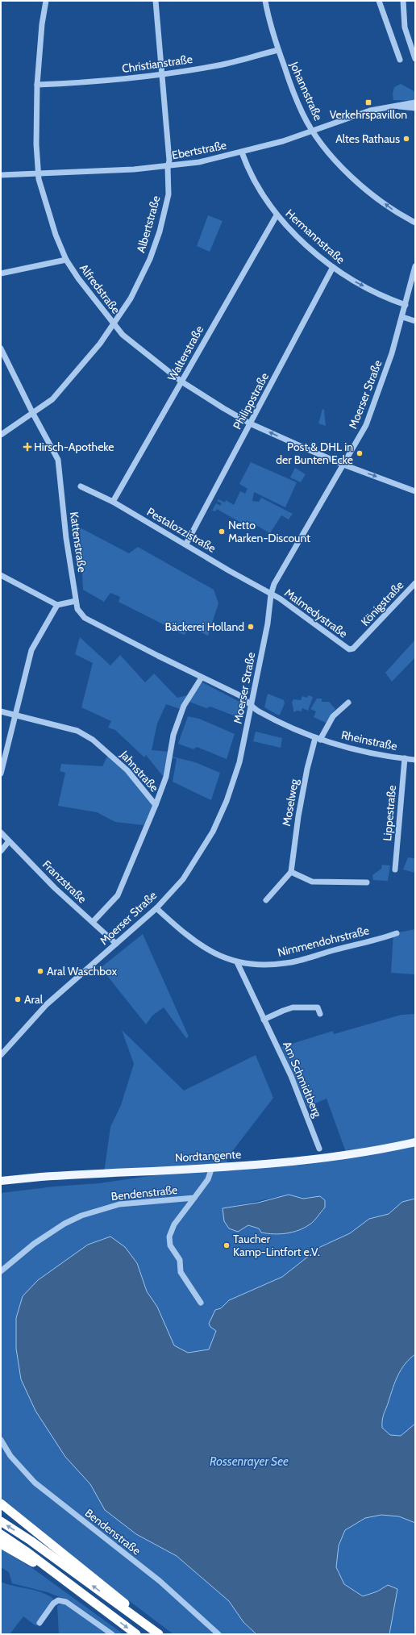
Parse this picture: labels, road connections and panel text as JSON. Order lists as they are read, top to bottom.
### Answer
{
  "streets": {
    "main road": ["Nordtangente"],
    "street": [
      "Christianstraße",
      "Johannstraße",
      "Ebertstraße",
      "Albertstraße",
      "Hermannstraße",
      "Alfredstraße",
      "Walterstraße",
      "Moerser Straße",
      "Philippstraße",
      "Pestalozzistraße",
      "Kattenstraße",
      "Königstraße",
      "Malmedystraße",
      "Rheinstraße",
      "Jahnstraße",
      "Moselweg",
      "Lippestraße",
      "Franzstraße",
      "Nimmendohrstraße",
      "Am Schmidtberg",
      "Bendenstraße"
    ]
  },
  "crossings": [
    ["Christianstraße", "Johannstraße"],
    ["Christianstraße", "Albertstraße"],
    ["Christianstraße", "Alfredstraße"],
    ["Johannstraße", "Ebertstraße"],
    ["Ebertstraße", "Albertstraße"],
    ["Ebertstraße", "Hermannstraße"],
    ["Ebertstraße", "Alfredstraße"],
    ["Albertstraße", "Alfredstraße"],
    ["Albertstraße", "Kattenstraße"],
    ["Hermannstraße", "Walterstraße"],
    ["Hermannstraße", "Moerser Straße"],
    ["Hermannstraße", "Philippstraße"],
    ["Alfredstraße", "Walterstraße"],
    ["Alfredstraße", "Moerser Straße"],
    ["Alfredstraße", "Philippstraße"],
    ["Walterstraße", "Pestalozzistraße"],
    ["Moerser Straße", "Pestalozzistraße"],
    ["Moerser Straße", "Kattenstraße"],
    ["Moerser Straße", "Malmedystraße"],
    ["Moerser Straße", "Rheinstraße"],
    ["Moerser Straße", "Franzstraße"],
    ["Moerser Straße", "Nimmendohrstraße"],
    ["Philippstraße", "Pestalozzistraße"],
    ["Pestalozzistraße", "Malmedystraße"],
    ["Kattenstraße", "Rheinstraße"],
    ["Königstraße", "Malmedystraße"],
    ["Rheinstraße", "Moselweg"],
    ["Rheinstraße", "Lippestraße"],
    ["Jahnstraße", "Franzstraße"],
    ["Nimmendohrstraße", "Am Schmidtberg"],
    ["Nordtangente", "Bendenstraße"]
  ],
  "one_way": ["Johannstraße", "Hermannstraße"],
  "water": ["Rossenrayer See"],
  "places": {
    "transit": ["Verkehrspavillon"],
    "other": [
      "Altes Rathaus",
      "Post & DHL in der Bunten Ecke",
      "Netto Marken-Discount",
      "Bäckerei Holland",
      "Aral Waschbox",
      "Aral",
      "Taucher Kamp-Lintfort e.V."
    ],
    "health": ["Hirsch-Apotheke"]
  }
}
